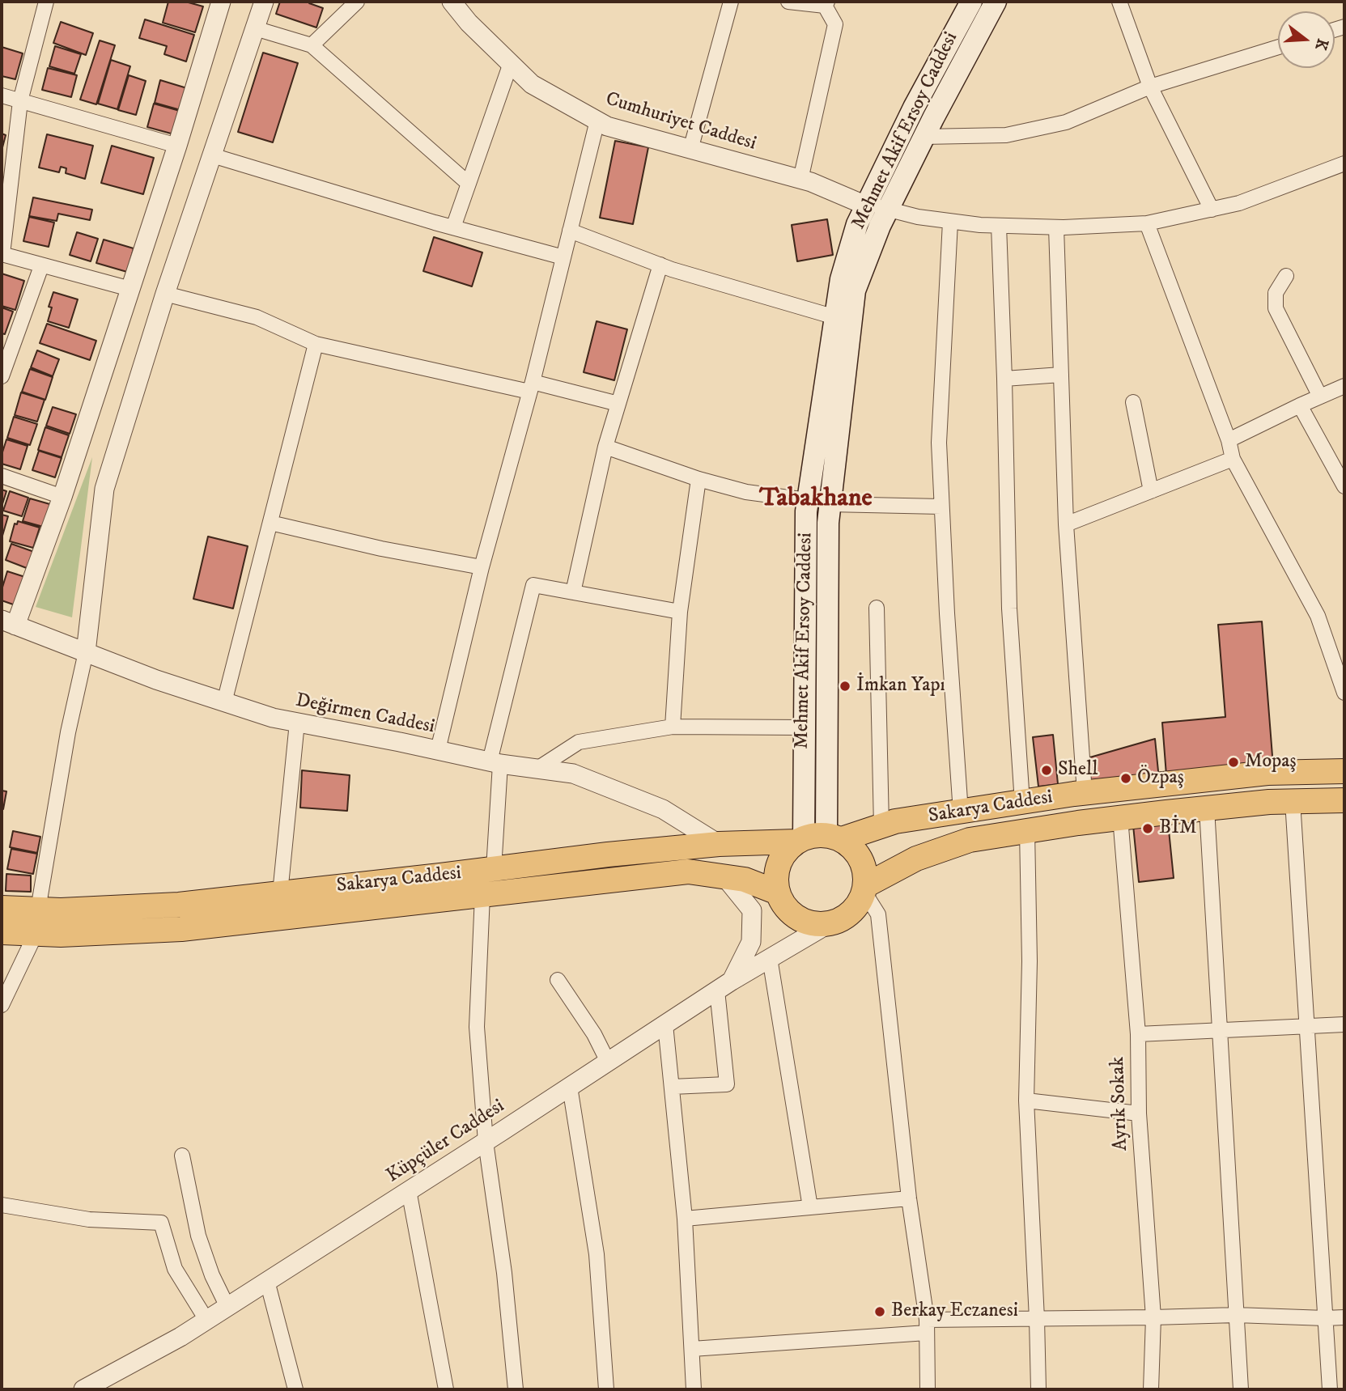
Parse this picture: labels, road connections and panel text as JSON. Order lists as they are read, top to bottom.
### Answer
{
  "streets": {
    "main road": ["Mehmet Akif Ersoy Caddesi", "Sakarya Caddesi"],
    "street": [
      "Cumhuriyet Caddesi",
      "Değirmen Caddesi",
      "Ayrık Sokak",
      "Küpçüler Caddesi"
    ]
  },
  "crossings": [
    ["Cumhuriyet Caddesi", "Mehmet Akif Ersoy Caddesi"],
    ["Mehmet Akif Ersoy Caddesi", "Sakarya Caddesi"],
    ["Mehmet Akif Ersoy Caddesi", "Küpçüler Caddesi"],
    ["Değirmen Caddesi", "Sakarya Caddesi"],
    ["Sakarya Caddesi", "Ayrık Sokak"],
    ["Sakarya Caddesi", "Küpçüler Caddesi"]
  ],
  "districts": ["Tabakhane"],
  "places": [
    "İmkan Yapı",
    "Mopaş",
    "Shell",
    "Özpaş",
    "BİM",
    "Berkay Eczanesi"
  ],
  "north": "right"
}
